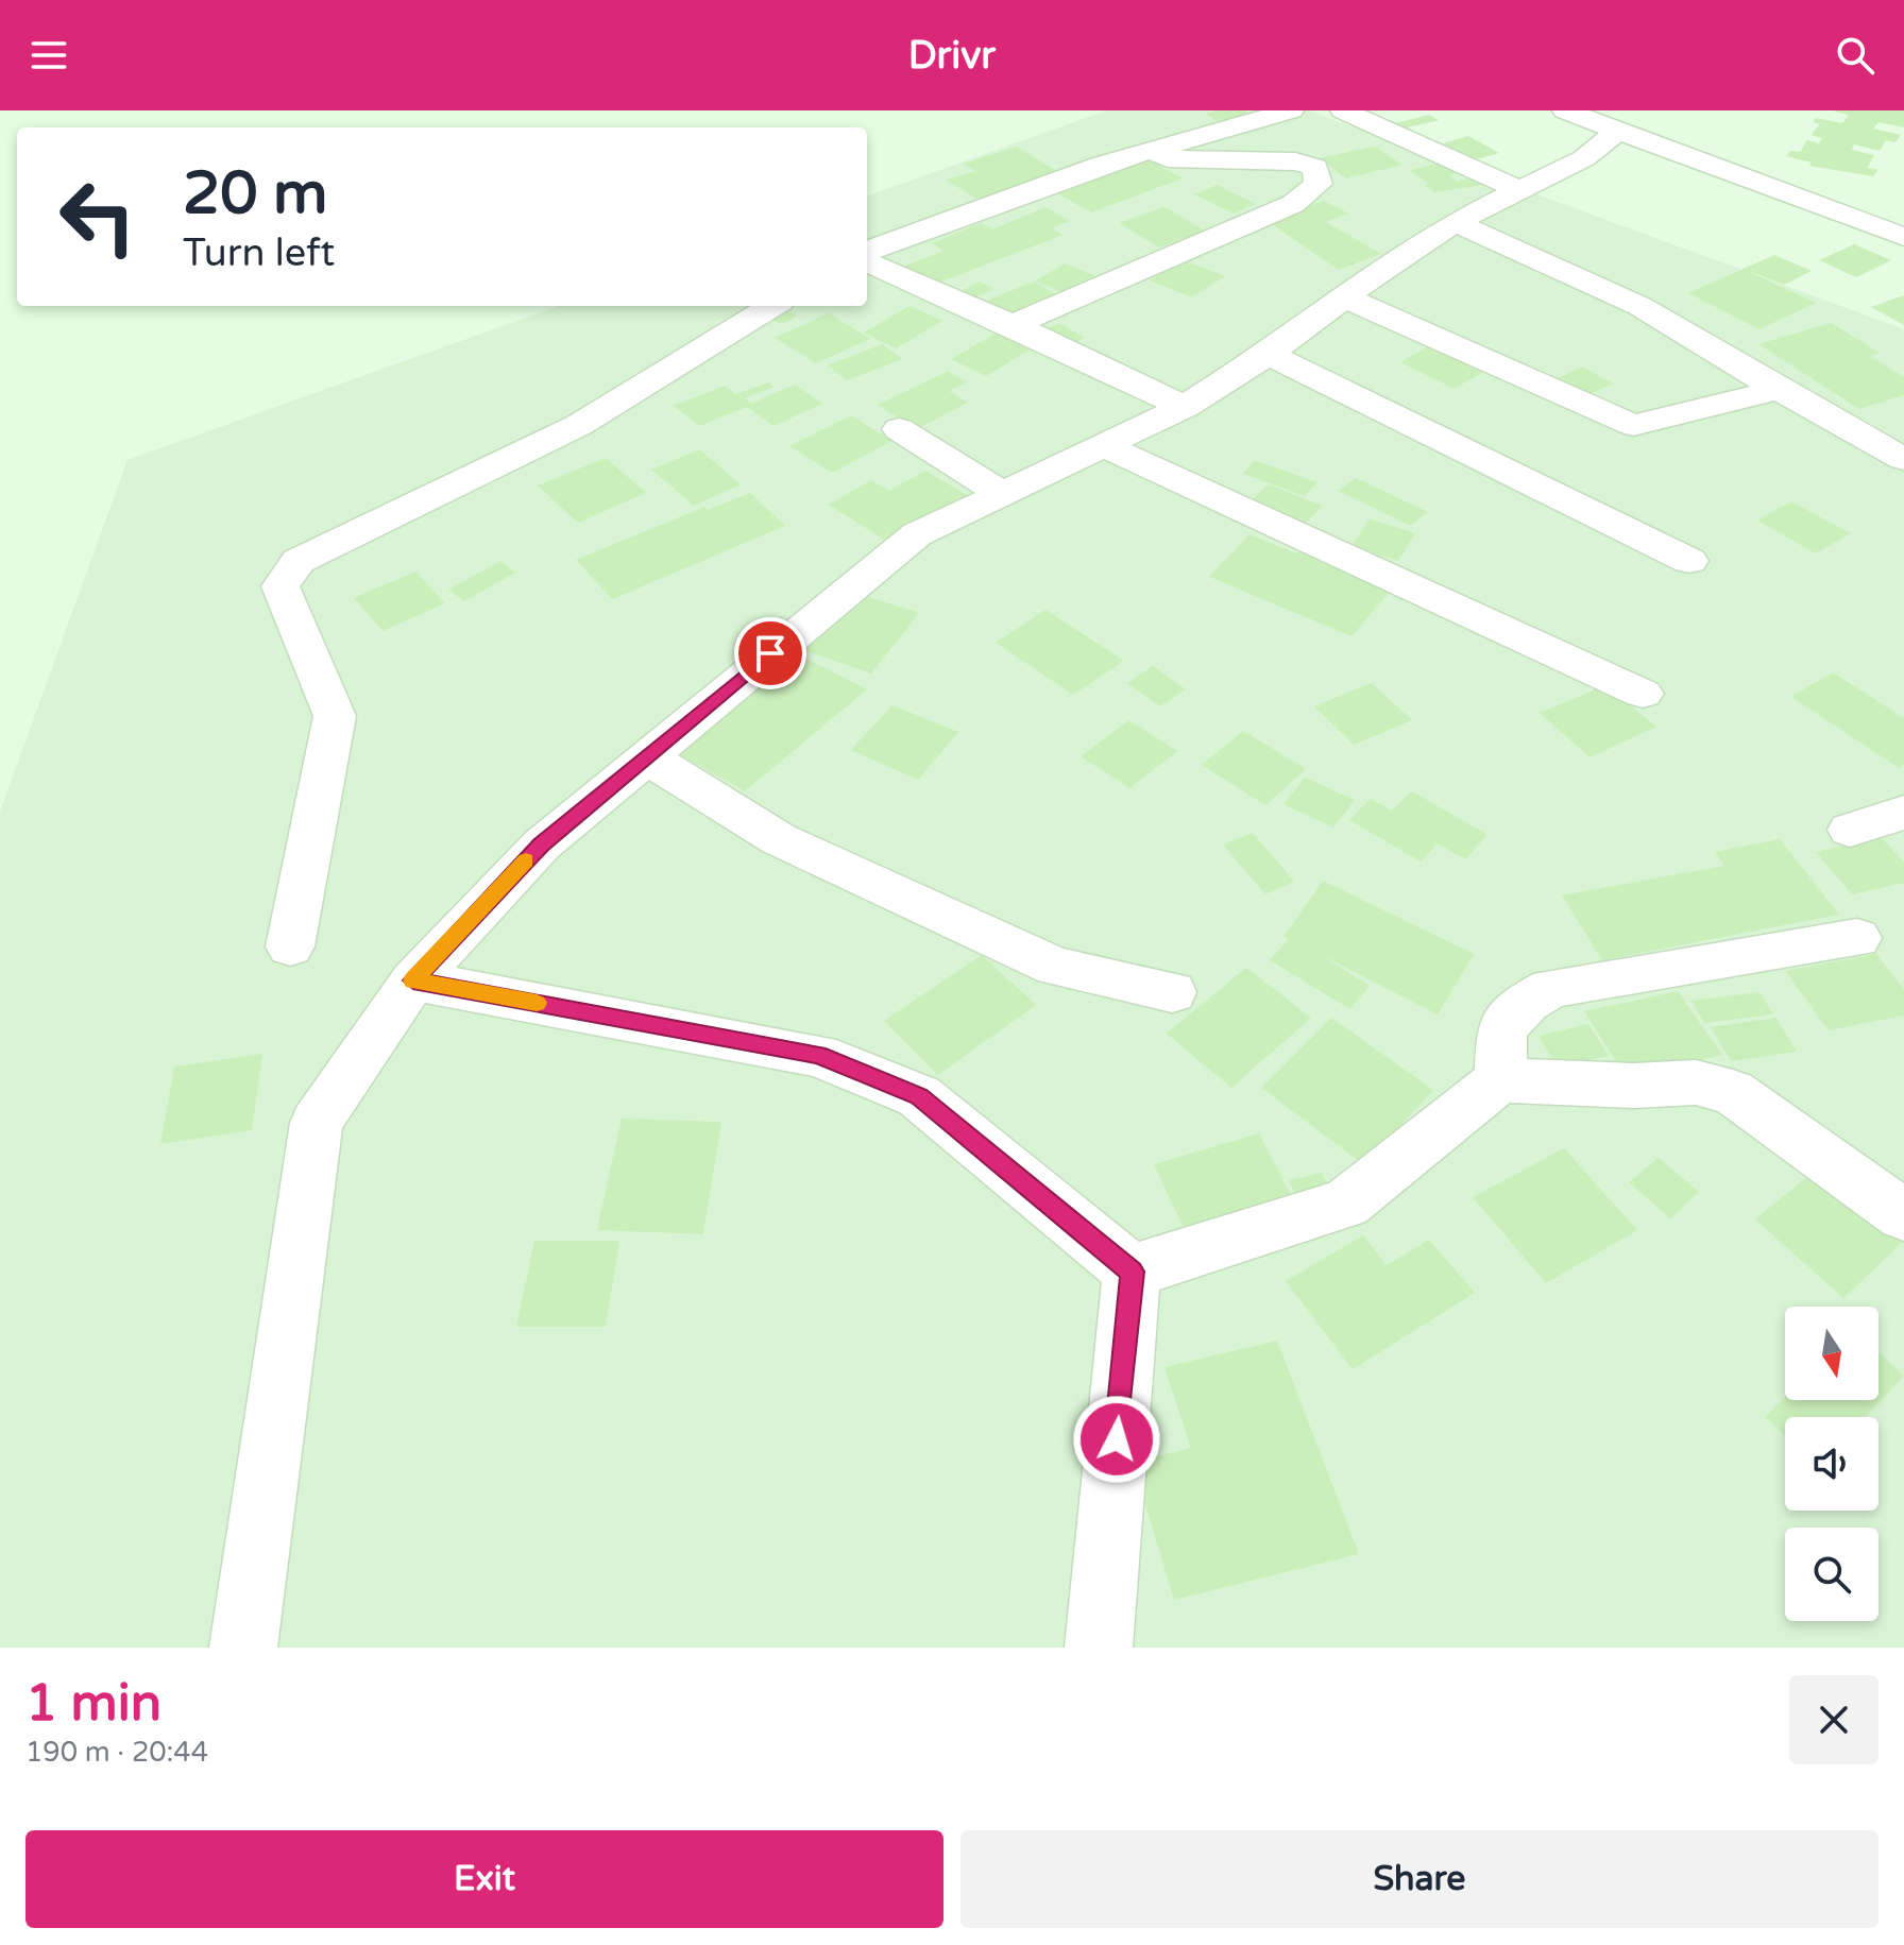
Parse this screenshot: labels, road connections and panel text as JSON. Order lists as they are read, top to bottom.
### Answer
{
  "north": "bottom",
  "page": {
    "header": "Drivr",
    "turn": ["20 m", "Turn left"],
    "heading": ["1 min", "190 m · 20:44"],
    "buttons": ["Exit", "Share"]
  }
}
